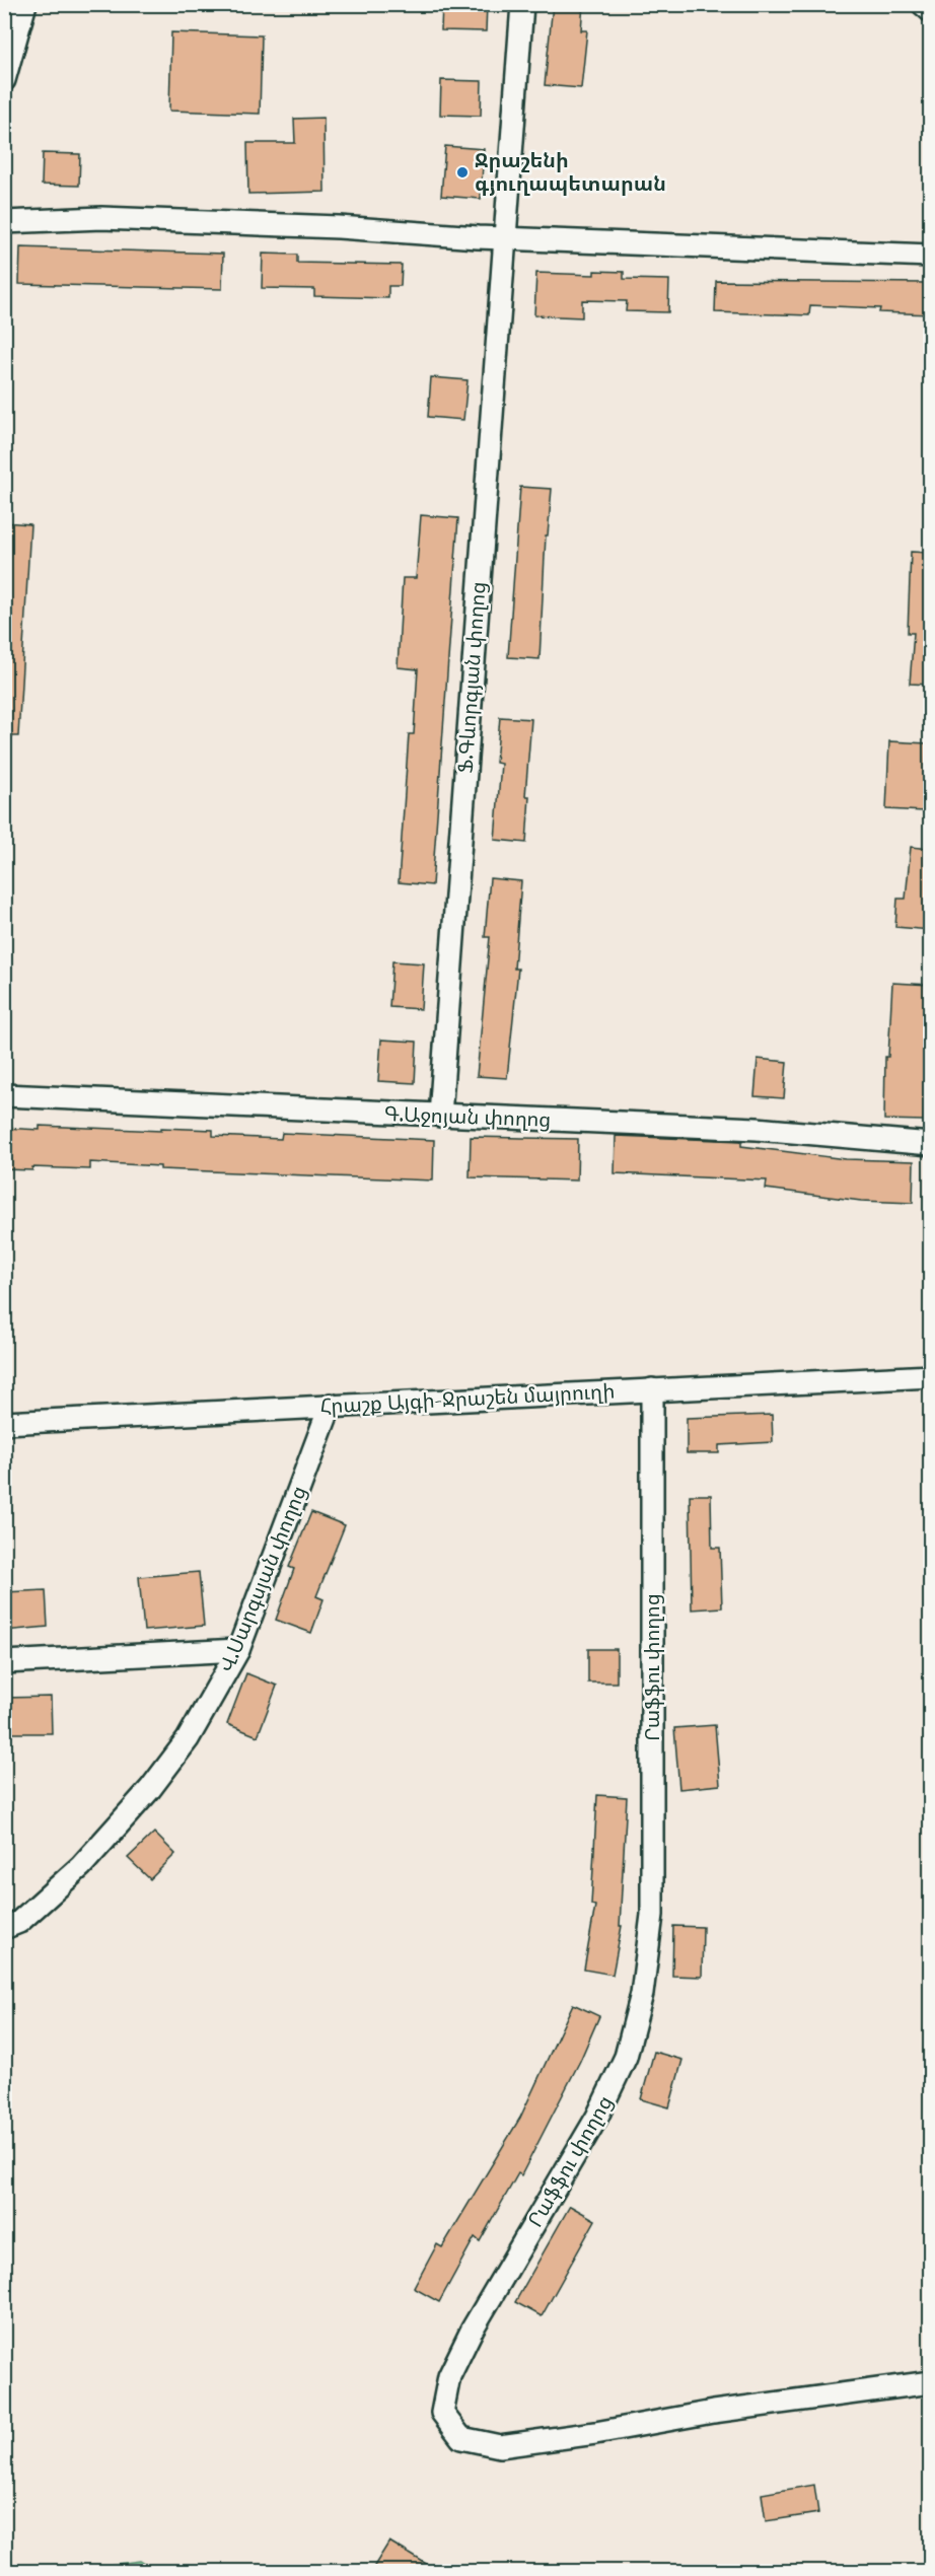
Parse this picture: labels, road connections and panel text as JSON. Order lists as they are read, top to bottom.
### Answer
{
  "streets": {
    "street": [
      "Ֆ.Գևորգյան փողոց",
      "Գ.Աջոյան փողոց",
      "Հրաշք Այգի-Ջրաշեն մայրուղի",
      "Վ.Սարգսյան փողոց",
      "Րաֆֆու փողոց"
    ]
  },
  "crossings": [
    ["Ֆ.Գևորգյան փողոց", "Գ.Աջոյան փողոց"],
    ["Հրաշք Այգի-Ջրաշեն մայրուղի", "Վ.Սարգսյան փողոց"],
    ["Հրաշք Այգի-Ջրաշեն մայրուղի", "Րաֆֆու փողոց"]
  ],
  "places": ["Ջրաշենի գյուղապետարան"]
}
